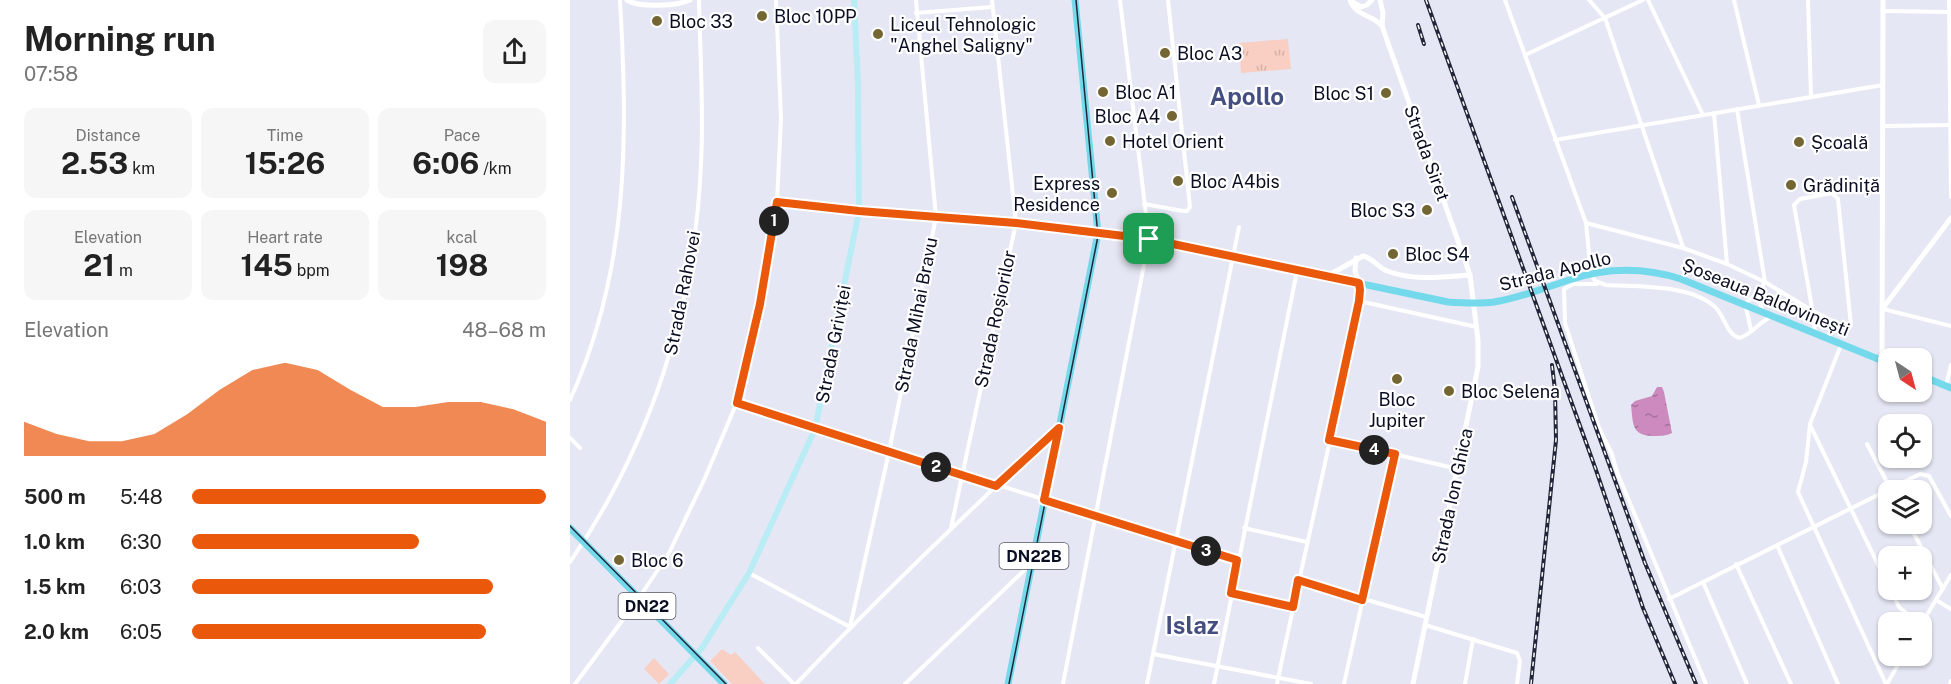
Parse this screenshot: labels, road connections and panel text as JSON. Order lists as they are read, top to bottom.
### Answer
{
  "streets": {
    "main road": [
      "Strada Apollo",
      "Șoseaua Baldovinești",
      "Strada Griviței",
      "DN22B",
      "DN22"
    ],
    "street": [
      "Strada Siret",
      "Strada Rahovei",
      "Strada Mihai Bravu",
      "Strada Roșiorilor",
      "Strada Ion Ghica"
    ]
  },
  "crossings": [
    ["Strada Siret", "Strada Ion Ghica"],
    ["Strada Apollo", "Șoseaua Baldovinești"],
    ["Strada Apollo", "Strada Mihai Bravu"],
    ["Strada Apollo", "Strada Roșiorilor"],
    ["Strada Apollo", "Strada Griviței"],
    ["Strada Apollo", "DN22B"],
    ["Strada Rahovei", "DN22"],
    ["Strada Griviței", "DN22"]
  ],
  "districts": ["Apollo", "Islaz"],
  "places": [
    "Bloc 10PP",
    "Bloc 33",
    "Liceul Tehnologic \"Anghel Saligny\"",
    "Bloc A3",
    "Bloc A1",
    "Bloc S1",
    "Bloc A4",
    "Hotel Orient",
    "Școală",
    "Bloc A4bis",
    "Grădiniță",
    "Express Residence",
    "Bloc S3",
    "Bloc S4",
    "Bloc Jupiter",
    "Bloc Selena",
    "Bloc 6"
  ],
  "north": "bottom right",
  "page": {
    "heading": ["Morning run", "07:58"],
    "stats": [
      ["Distance", "2.53 km"],
      ["Time", "15:26"],
      ["Pace", "6:06 /km"],
      ["Elevation", "21 m"],
      ["Heart rate", "145 bpm"],
      ["kcal", "198"]
    ],
    "pins": [
      "1",
      "4",
      "2",
      "3"
    ],
    "chart": ["Elevation", "48–68 m"],
    "map_buttons": ["+", "−"],
    "list": [
      {
        "name": "500 m",
        "note": "5:48"
      },
      {
        "name": "1.0 km",
        "note": "6:30"
      },
      {
        "name": "1.5 km",
        "note": "6:03"
      },
      {
        "name": "2.0 km",
        "note": "6:05"
      }
    ]
  }
}
